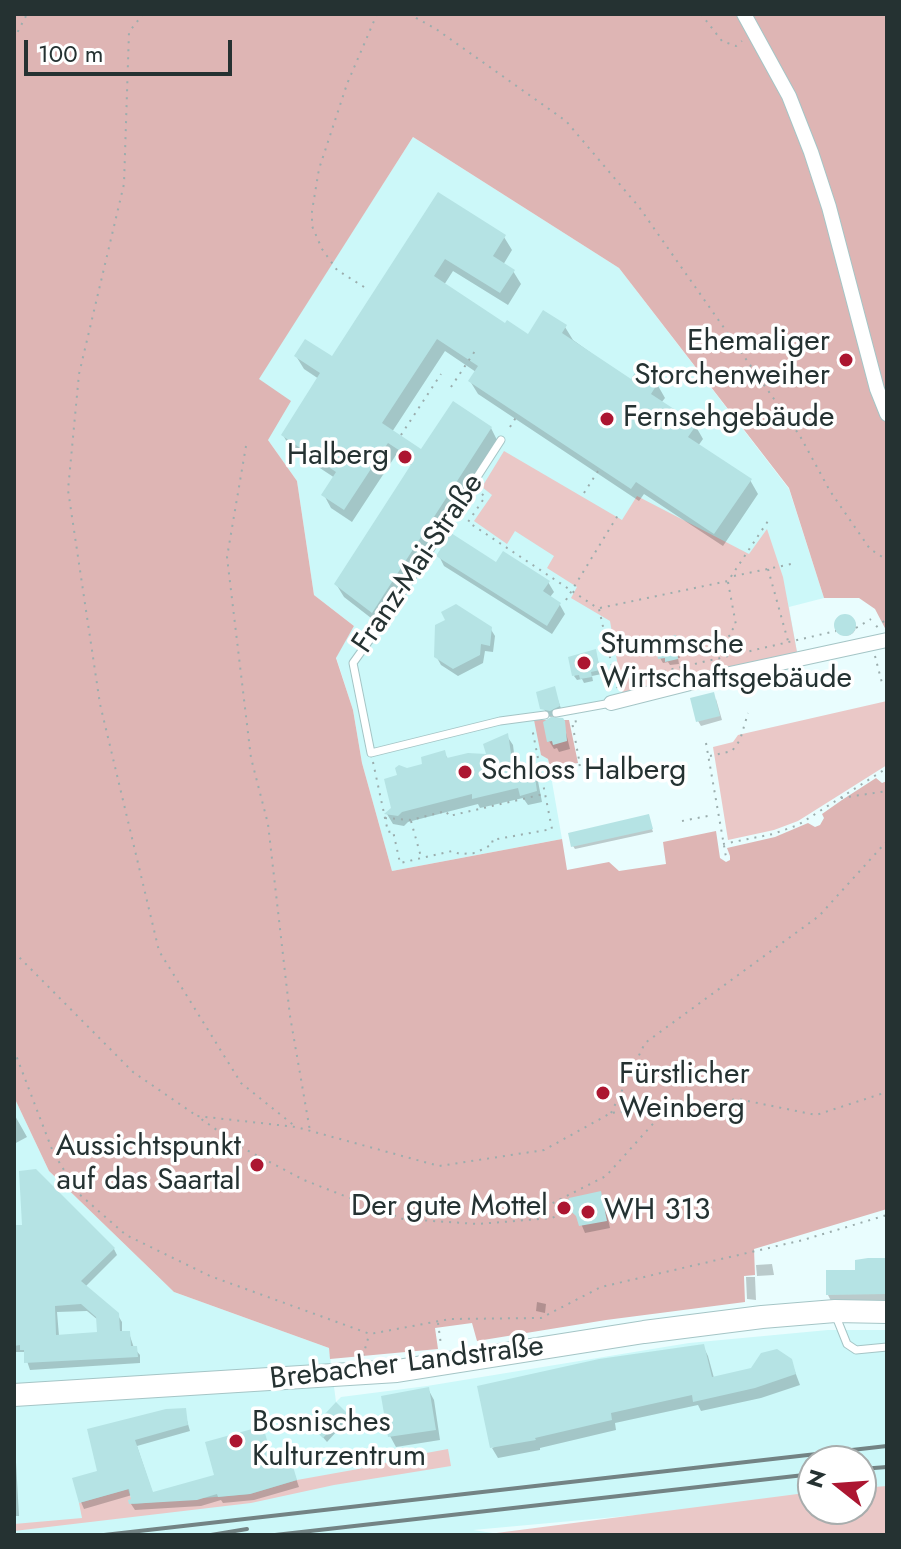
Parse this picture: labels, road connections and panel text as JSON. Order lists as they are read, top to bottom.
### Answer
{
  "streets": {
    "main road": ["Brebacher Landstraße"],
    "lane": ["Franz-Mai-Straße"]
  },
  "places": [
    "Ehemaliger Storchenweiher",
    "Fernsehgebäude",
    "Halberg",
    "Stummsche Wirtschaftsgebäude",
    "Schloss Halberg",
    "Fürstlicher Weinberg",
    "Aussichtspunkt auf das Saartal",
    "Der gute Mottel",
    "WH 313",
    "Bosnisches Kulturzentrum"
  ],
  "scale_bar": "100 m",
  "north": "left"
}
